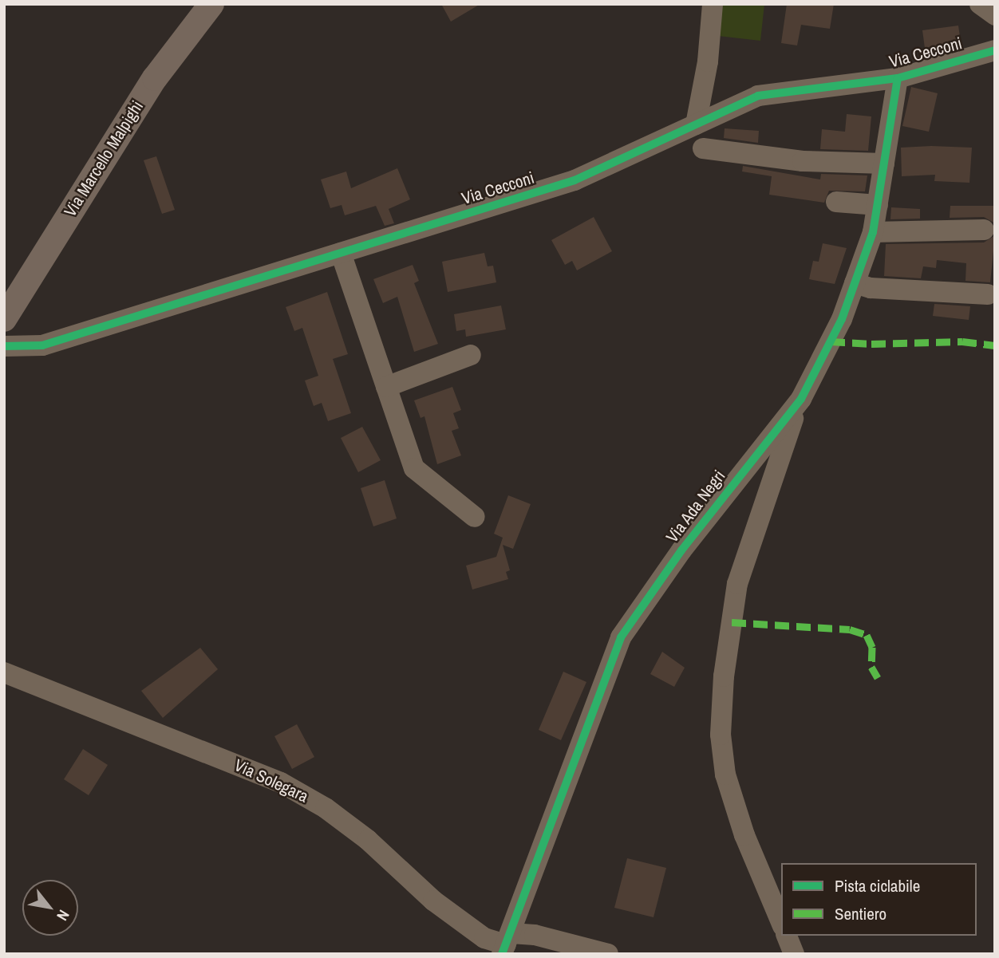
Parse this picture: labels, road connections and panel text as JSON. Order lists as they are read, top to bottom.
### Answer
{
  "streets": {
    "main road": ["Via Marcello Malpighi"],
    "street": ["Via Cecconi", "Via Ada Negri", "Via Solegara"]
  },
  "crossings": [
    ["Via Cecconi", "Via Ada Negri"],
    ["Via Ada Negri", "Via Solegara"]
  ],
  "legend": ["Pista ciclabile", "Sentiero"],
  "north": "bottom right"
}
